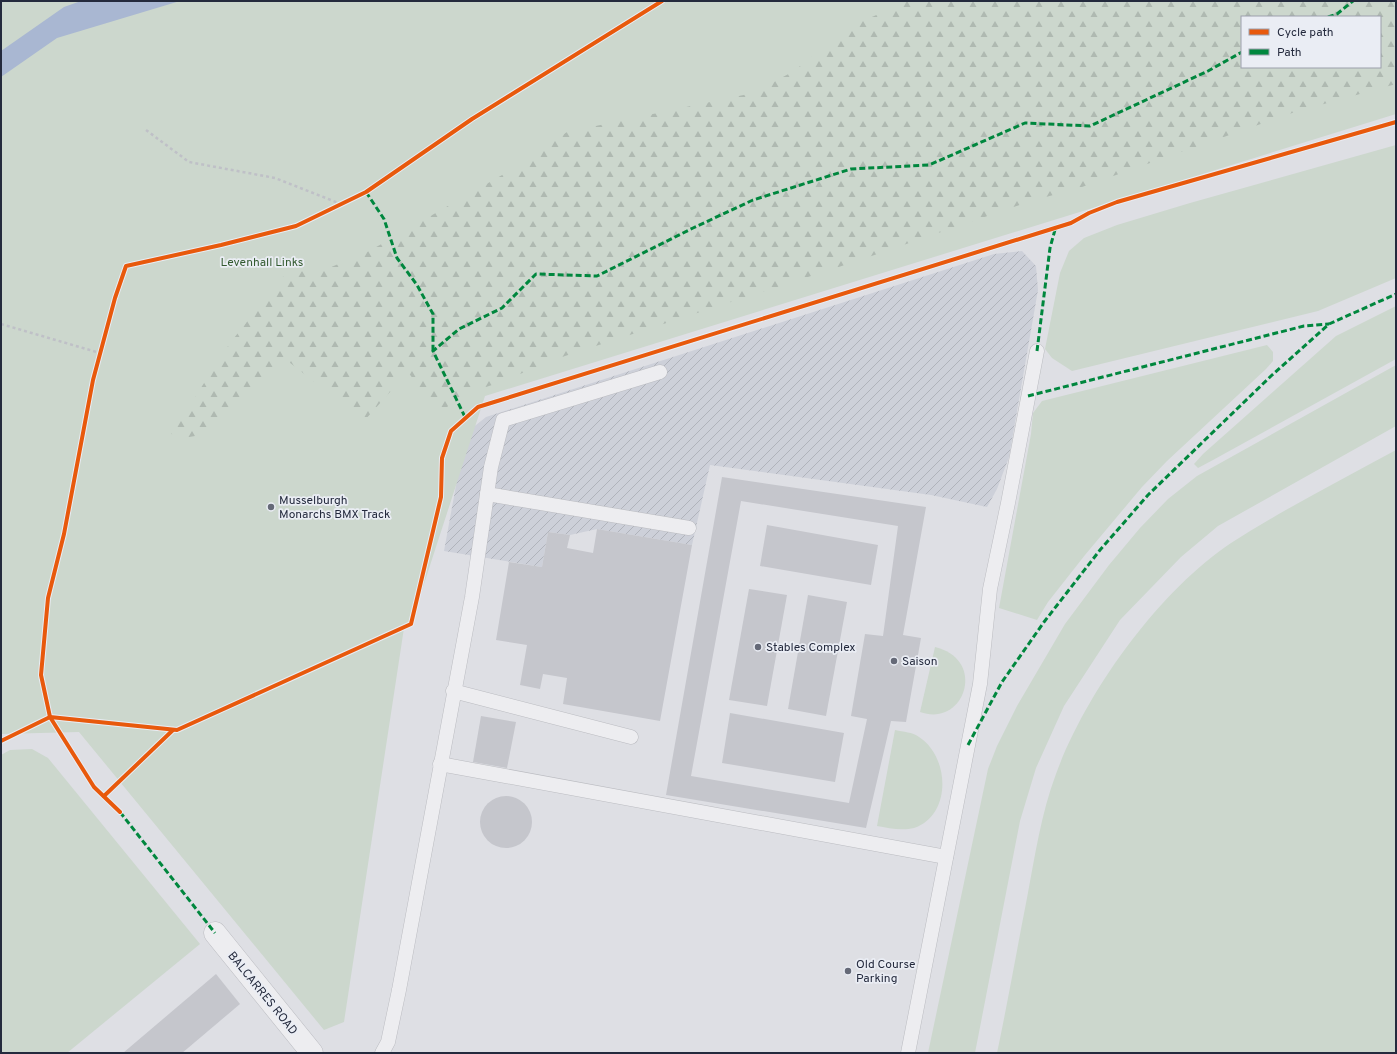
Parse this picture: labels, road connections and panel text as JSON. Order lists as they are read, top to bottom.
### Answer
{
  "streets": {
    "street": ["BALCARRES ROAD"]
  },
  "parks": ["Levenhall Links"],
  "places": [
    "Musselburgh Monarchs BMX Track",
    "Stables Complex",
    "Saison",
    "Old Course Parking"
  ],
  "legend": ["Cycle path", "Path"]
}
